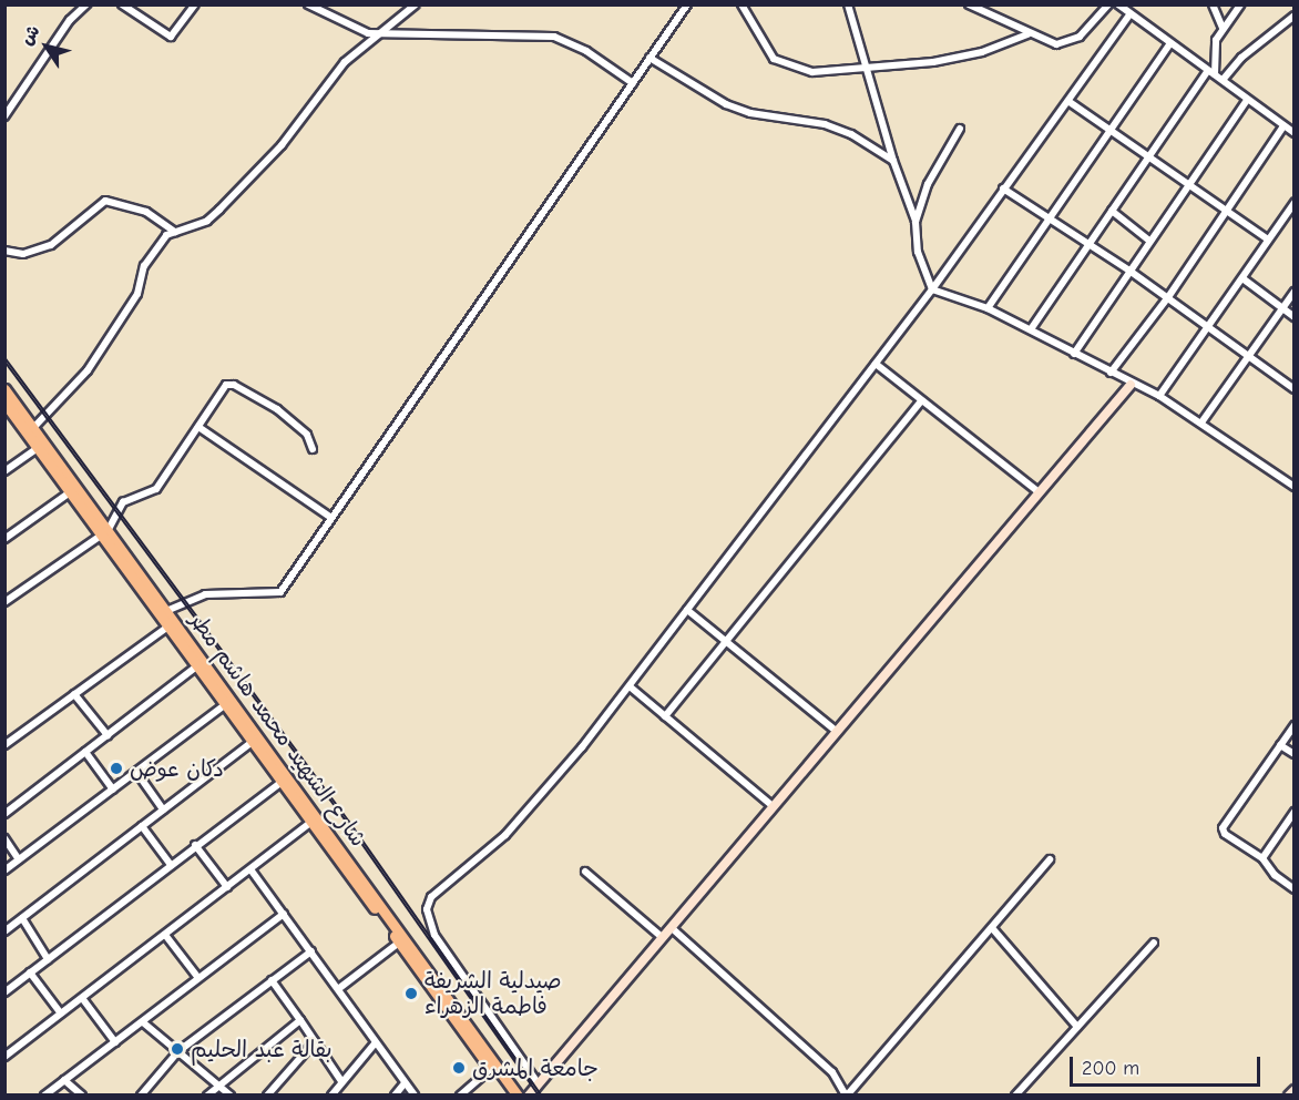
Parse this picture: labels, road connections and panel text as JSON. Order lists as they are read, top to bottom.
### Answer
{
  "streets": {
    "main road": ["شارع الشهيد محمد هاشم مطر"]
  },
  "places": [
    "دكان عوض",
    "صيدلية الشريفة فاطمة الزهراء",
    "بقالة عبد الحليم",
    "جامعة المشرق"
  ],
  "scale_bar": "200 m",
  "north": "top left"
}
